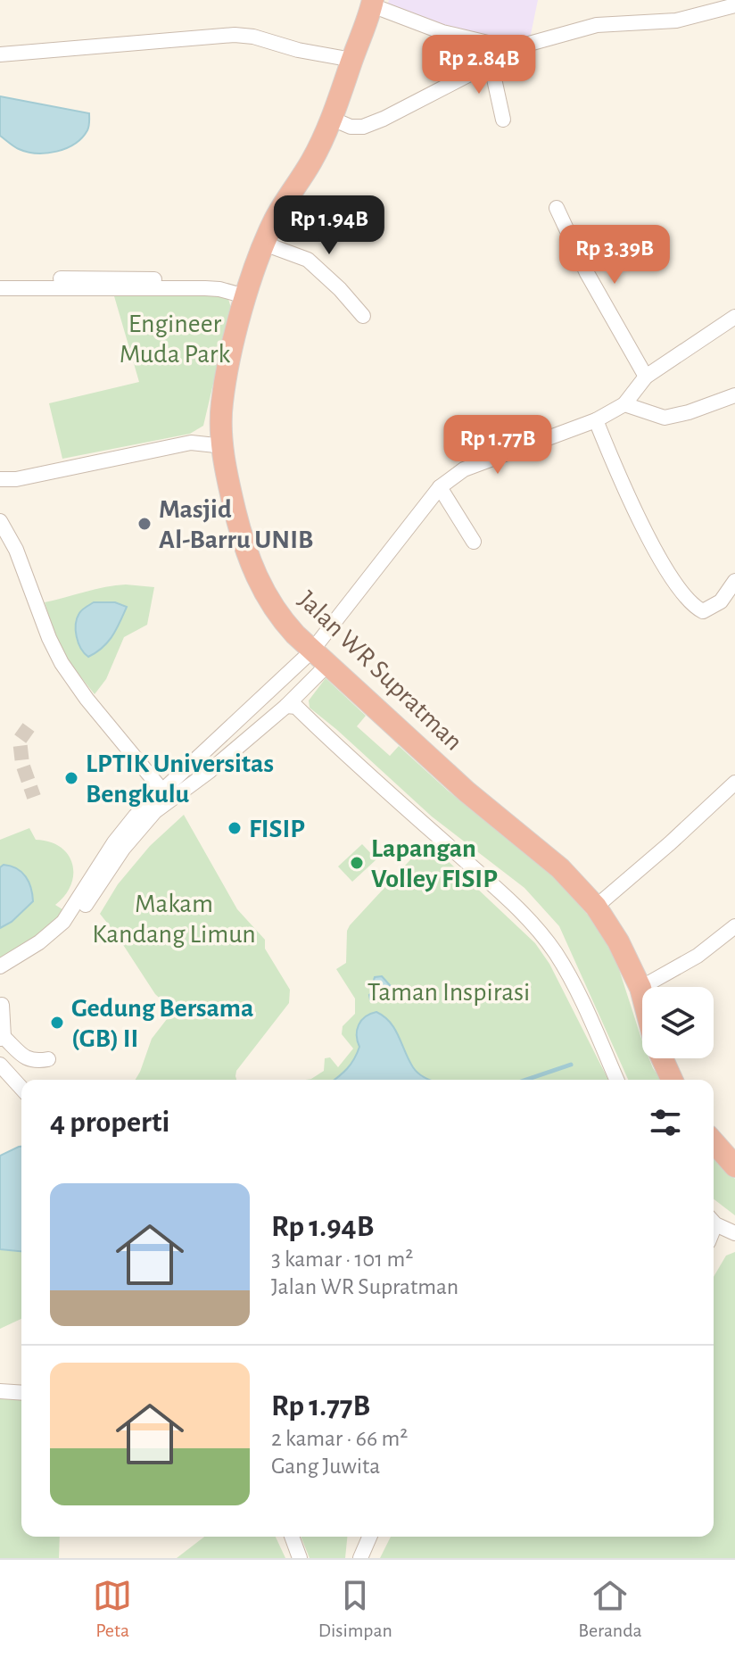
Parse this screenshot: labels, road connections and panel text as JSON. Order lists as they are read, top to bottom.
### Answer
{
  "streets": {
    "highway": ["Jalan WR Supratman"]
  },
  "parks": ["Engineer Muda Park", "Makam Kandang Limun", "Taman Inspirasi"],
  "places": [
    "Masjid Al-Barru UNIB",
    "LPTIK Universitas Bengkulu",
    "FISIP",
    "Lapangan Volley FISIP",
    "Gedung Bersama (GB) II"
  ],
  "page": {
    "price": [
      "Rp 2.84B",
      "Rp 1.94B",
      "Rp 3.39B",
      "Rp 1.77B"
    ],
    "heading": "4 properti",
    "list": [
      {
        "name": "Rp 1.94B",
        "note": "3 kamar · 101 m² · Jalan WR Supratman"
      },
      {
        "name": "Rp 1.77B",
        "note": "2 kamar · 66 m² · Gang Juwita"
      }
    ],
    "tabs": ["Peta", "Disimpan", "Beranda"]
  }
}
